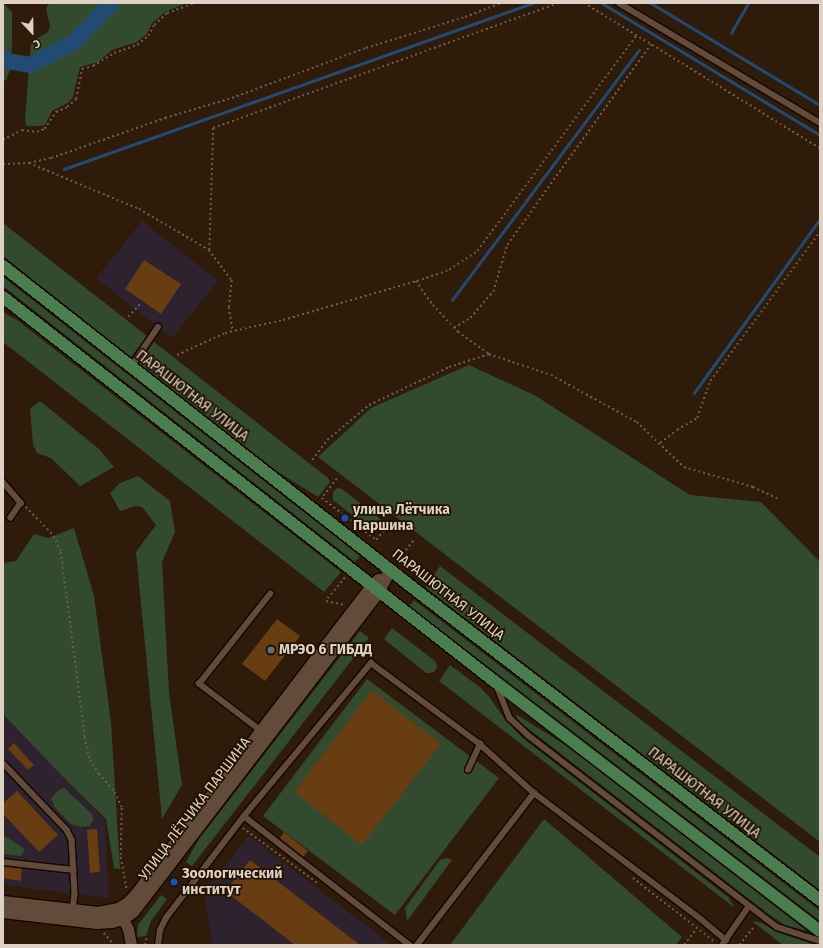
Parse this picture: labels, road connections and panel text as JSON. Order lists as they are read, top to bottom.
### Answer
{
  "streets": {
    "main road": ["ПАРАШЮТНАЯ УЛИЦА"],
    "street": ["УЛИЦА ЛЁТЧИКА ПАРШИНА"]
  },
  "crossings": [
    ["ПАРАШЮТНАЯ УЛИЦА", "УЛИЦА ЛЁТЧИКА ПАРШИНА"]
  ],
  "places": ["улица Лётчика Паршина", "МРЭО 6 ГИБДД", "Зоологический институт"],
  "north": "bottom"
}
